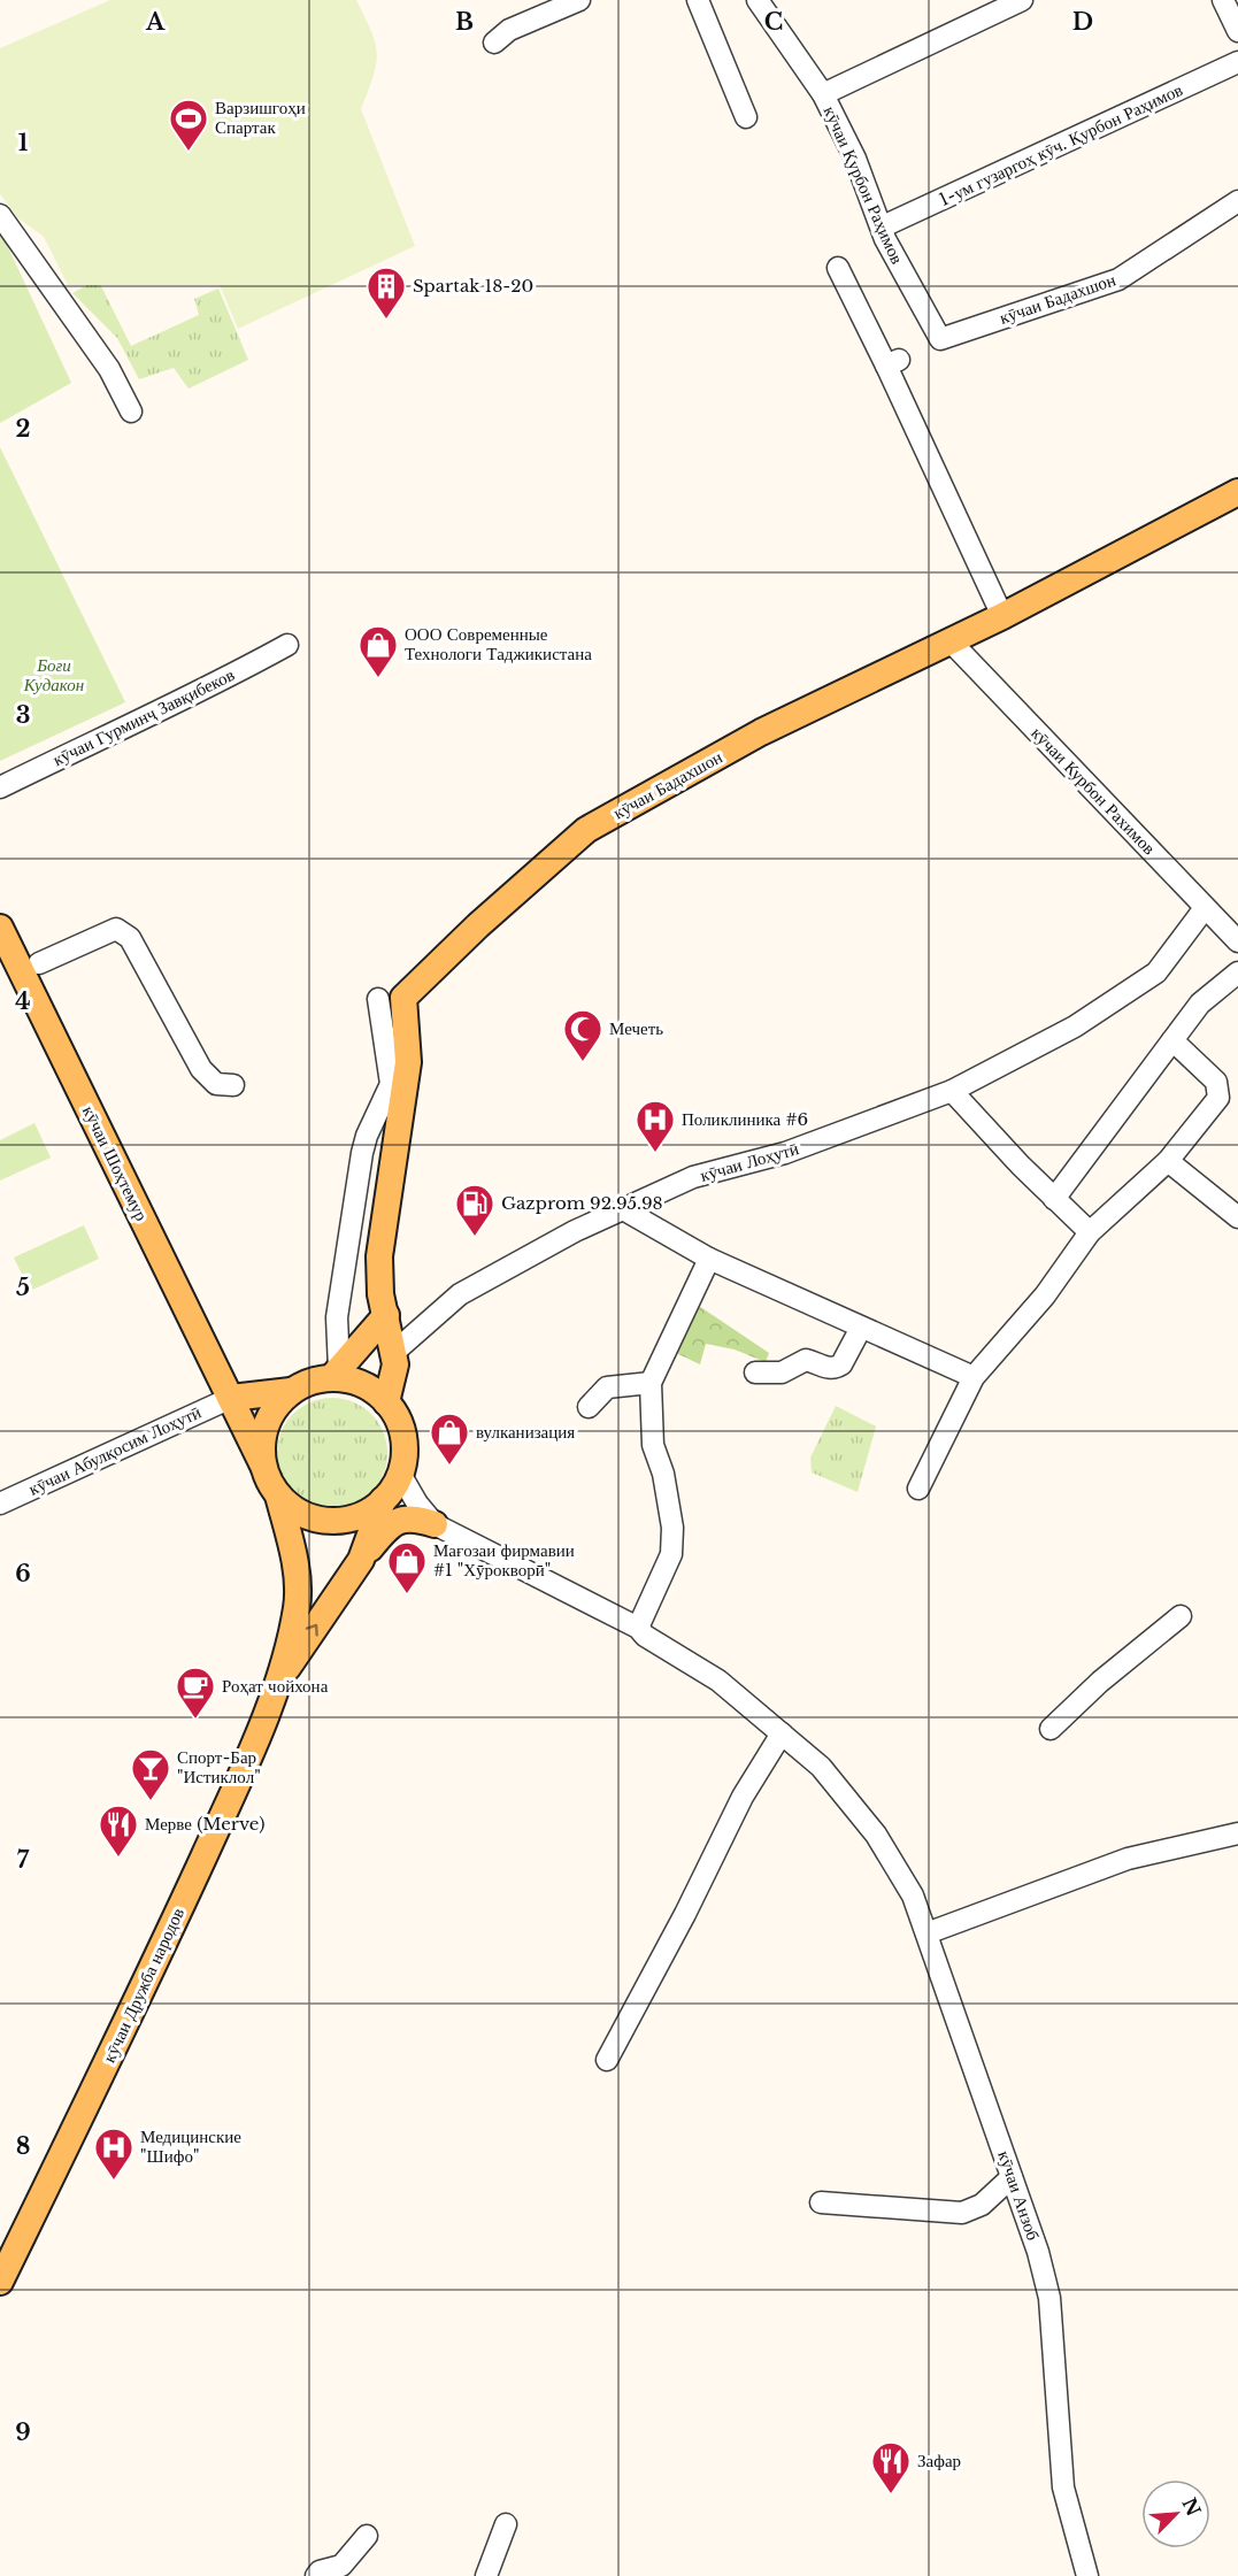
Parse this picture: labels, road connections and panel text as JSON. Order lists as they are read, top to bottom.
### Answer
{
  "streets": {
    "main road": ["кӯчаи Бадахшон", "кӯчаи Шоҳтемур", "кӯчаи Дружба народов"],
    "street": [
      "1-ум гузаргоҳ кӯч. Қурбон Раҳимов",
      "кӯчаи Қурбон Раҳимов",
      "кӯчаи Гурминҷ Завқибеков",
      "кӯчаи Курбон Рахимов",
      "кӯчаи Лоҳутӣ",
      "кӯчаи Абулқосим Лоҳутӣ",
      "кӯчаи Анзоб"
    ]
  },
  "crossings": [
    ["1-ум гузаргоҳ кӯч. Қурбон Раҳимов", "кӯчаи Қурбон Раҳимов"],
    ["кӯчаи Қурбон Раҳимов", "кӯчаи Бадахшон"],
    ["кӯчаи Бадахшон", "кӯчаи Курбон Рахимов"],
    ["кӯчаи Бадахшон", "кӯчаи Лоҳутӣ"],
    ["кӯчаи Бадахшон", "кӯчаи Шоҳтемур"],
    ["кӯчаи Курбон Рахимов", "кӯчаи Лоҳутӣ"],
    ["кӯчаи Шоҳтемур", "кӯчаи Абулқосим Лоҳутӣ"]
  ],
  "parks": ["Боғи Кудакон"],
  "places": {
    "sports": ["Варзишгоҳи Спартак"],
    "building": ["Spartak 18-20"],
    "shop": ["ООО Современные Технологи Таджикистана", "вулканизация", "Мағозаи фирмавии #1 \"Хӯрокворӣ\""],
    "mosque": ["Мечеть"],
    "hospital": ["Поликлиника #6", "Медицинские \"Шифо\""],
    "fuel station": ["Gazprom 92.95.98"],
    "cafe": ["Роҳат чойхона"],
    "bar": ["Спорт-Бар \"Истиклол\""],
    "restaurant": ["Мерве (Merve)", "Зафар"]
  },
  "north": "top right",
  "grid": {
    "columns": [
      "A",
      "B",
      "C",
      "D"
    ],
    "rows": [
      "1",
      "2",
      "3",
      "4",
      "5",
      "6",
      "7",
      "8",
      "9"
    ]
  }
}
